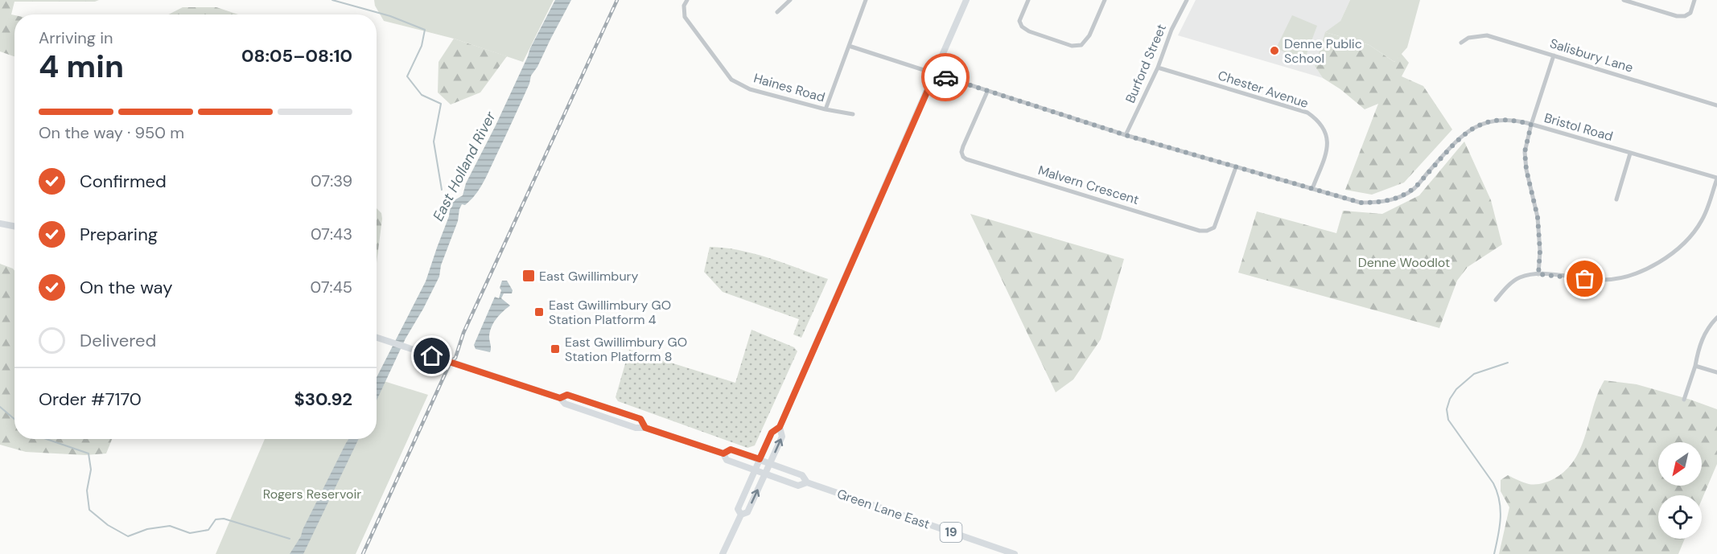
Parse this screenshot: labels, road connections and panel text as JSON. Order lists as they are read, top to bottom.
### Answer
{
  "streets": {
    "main road": ["Green Lane East", "19"],
    "street": [
      "Salisbury Lane",
      "Burford Street",
      "Haines Road",
      "Chester Avenue",
      "Bristol Road",
      "Malvern Crescent"
    ]
  },
  "crossings": [
    ["Burford Street", "Chester Avenue"],
    ["Burford Street", "Bristol Road"],
    ["Chester Avenue", "Bristol Road"],
    ["Bristol Road", "Malvern Crescent"]
  ],
  "water": ["East Holland River"],
  "parks": ["Denne Woodlot", "Rogers Reservoir"],
  "places": {
    "other": ["Denne Public School"],
    "transit": ["East Gwillimbury", "East Gwillimbury GO Station Platform 4", "East Gwillimbury GO Station Platform 8"]
  },
  "north": "bottom left",
  "page": {
    "heading": ["4 min", "Arriving in", "08:05–08:10"],
    "panel": ["Order #7170", "$30.92"],
    "bar": "On the way · 950 m",
    "list": [
      ["Confirmed", "07:39"],
      ["Preparing", "07:43"],
      ["On the way", "07:45"],
      "Delivered"
    ]
  }
}
